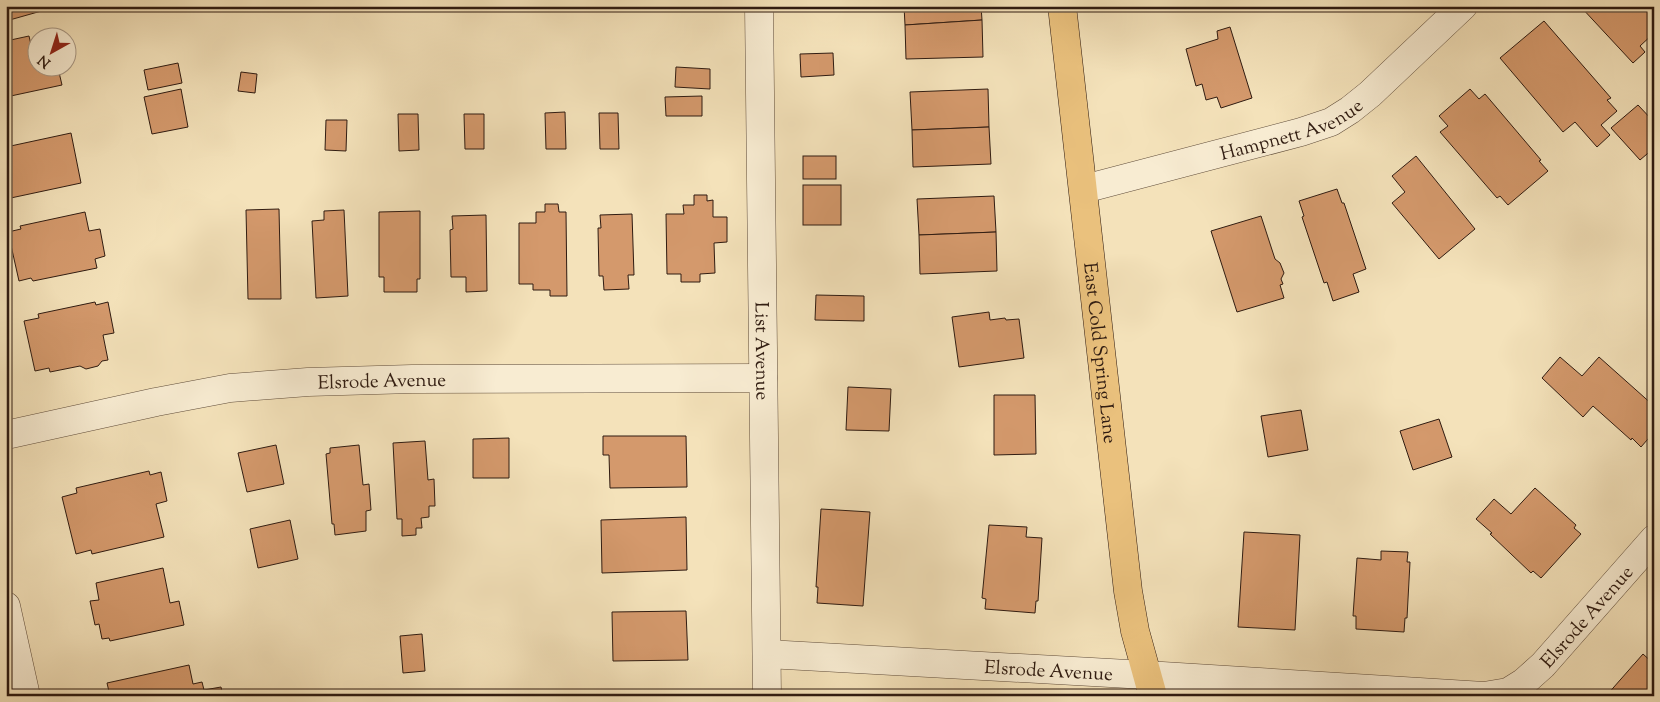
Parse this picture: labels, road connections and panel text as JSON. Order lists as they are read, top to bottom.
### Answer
{
  "streets": {
    "main road": ["East Cold Spring Lane"],
    "street": ["Hampnett Avenue", "List Avenue", "Elsrode Avenue"]
  },
  "crossings": [
    ["Hampnett Avenue", "East Cold Spring Lane"],
    ["List Avenue", "Elsrode Avenue"],
    ["East Cold Spring Lane", "Elsrode Avenue"]
  ],
  "north": "bottom left"
}
